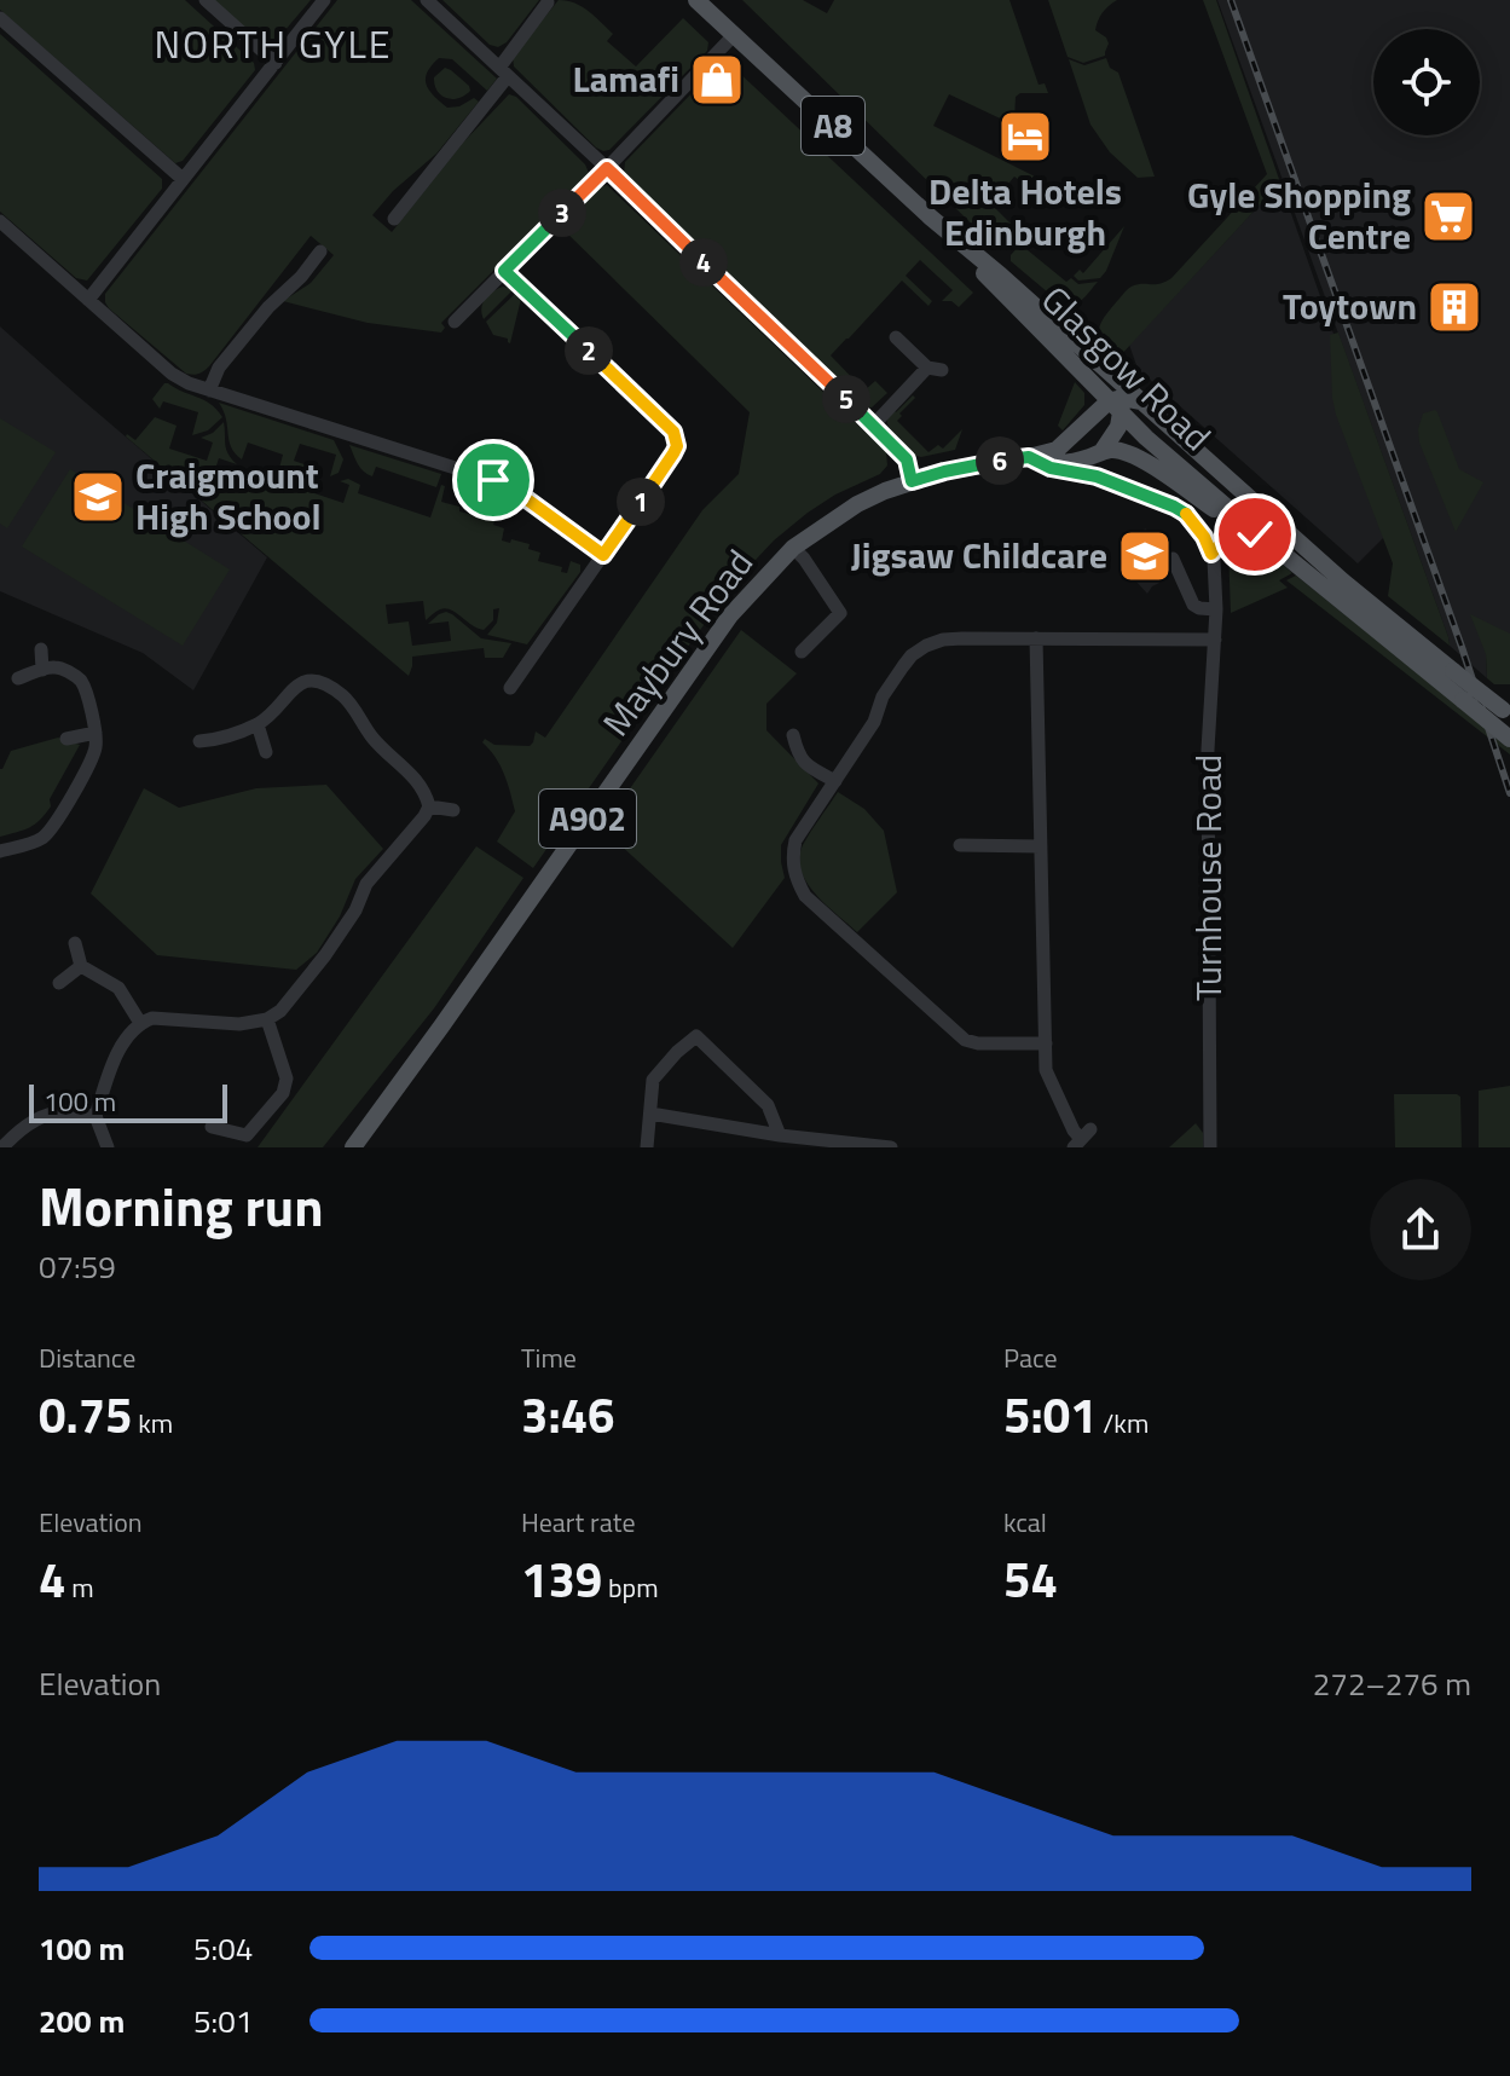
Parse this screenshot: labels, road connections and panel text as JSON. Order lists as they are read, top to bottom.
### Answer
{
  "streets": {
    "main road": [
      "A8",
      "Glasgow Road",
      "Maybury Road",
      "A902"
    ],
    "street": ["Turnhouse Road"]
  },
  "crossings": [
    ["A8", "Glasgow Road"],
    ["A8", "A902"],
    ["Glasgow Road", "Maybury Road"],
    ["Maybury Road", "A902"],
    ["Maybury Road", "Turnhouse Road"],
    ["A902", "Turnhouse Road"]
  ],
  "districts": ["NORTH GYLE"],
  "places": {
    "shop": ["Lamafi"],
    "hotel": ["Delta Hotels Edinburgh"],
    "supermarket": ["Gyle Shopping Centre"],
    "building": ["Toytown"],
    "school or university": ["Craigmount High School", "Jigsaw Childcare"]
  },
  "scale_bar": "100 m",
  "page": {
    "pins": [
      "3",
      "4",
      "2",
      "5",
      "6",
      "1"
    ],
    "scale": "100 m",
    "heading": ["Morning run", "07:59"],
    "stats": [
      ["Distance", "0.75 km"],
      ["Time", "3:46"],
      ["Pace", "5:01 /km"],
      ["Elevation", "4 m"],
      ["Heart rate", "139 bpm"],
      ["kcal", "54"]
    ],
    "chart": ["Elevation", "272–276 m"],
    "list": [
      {
        "name": "100 m",
        "note": "5:04"
      },
      {
        "name": "200 m",
        "note": "5:01"
      }
    ]
  }
}
